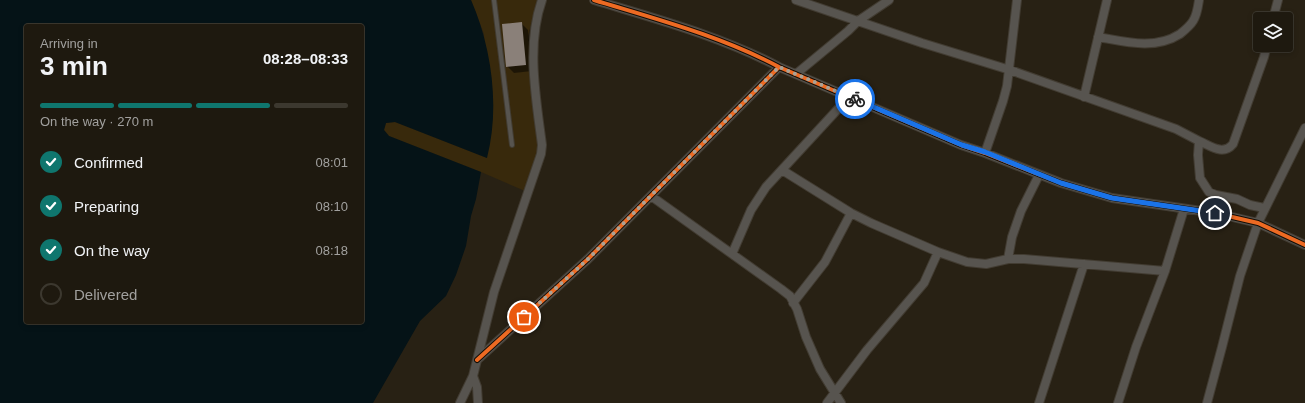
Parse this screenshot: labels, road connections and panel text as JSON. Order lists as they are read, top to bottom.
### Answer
{
  "page": {
    "heading": ["3 min", "Arriving in", "08:28–08:33"],
    "bar": "On the way · 270 m",
    "list": [
      ["Confirmed", "08:01"],
      ["Preparing", "08:10"],
      ["On the way", "08:18"],
      "Delivered"
    ]
  }
}
